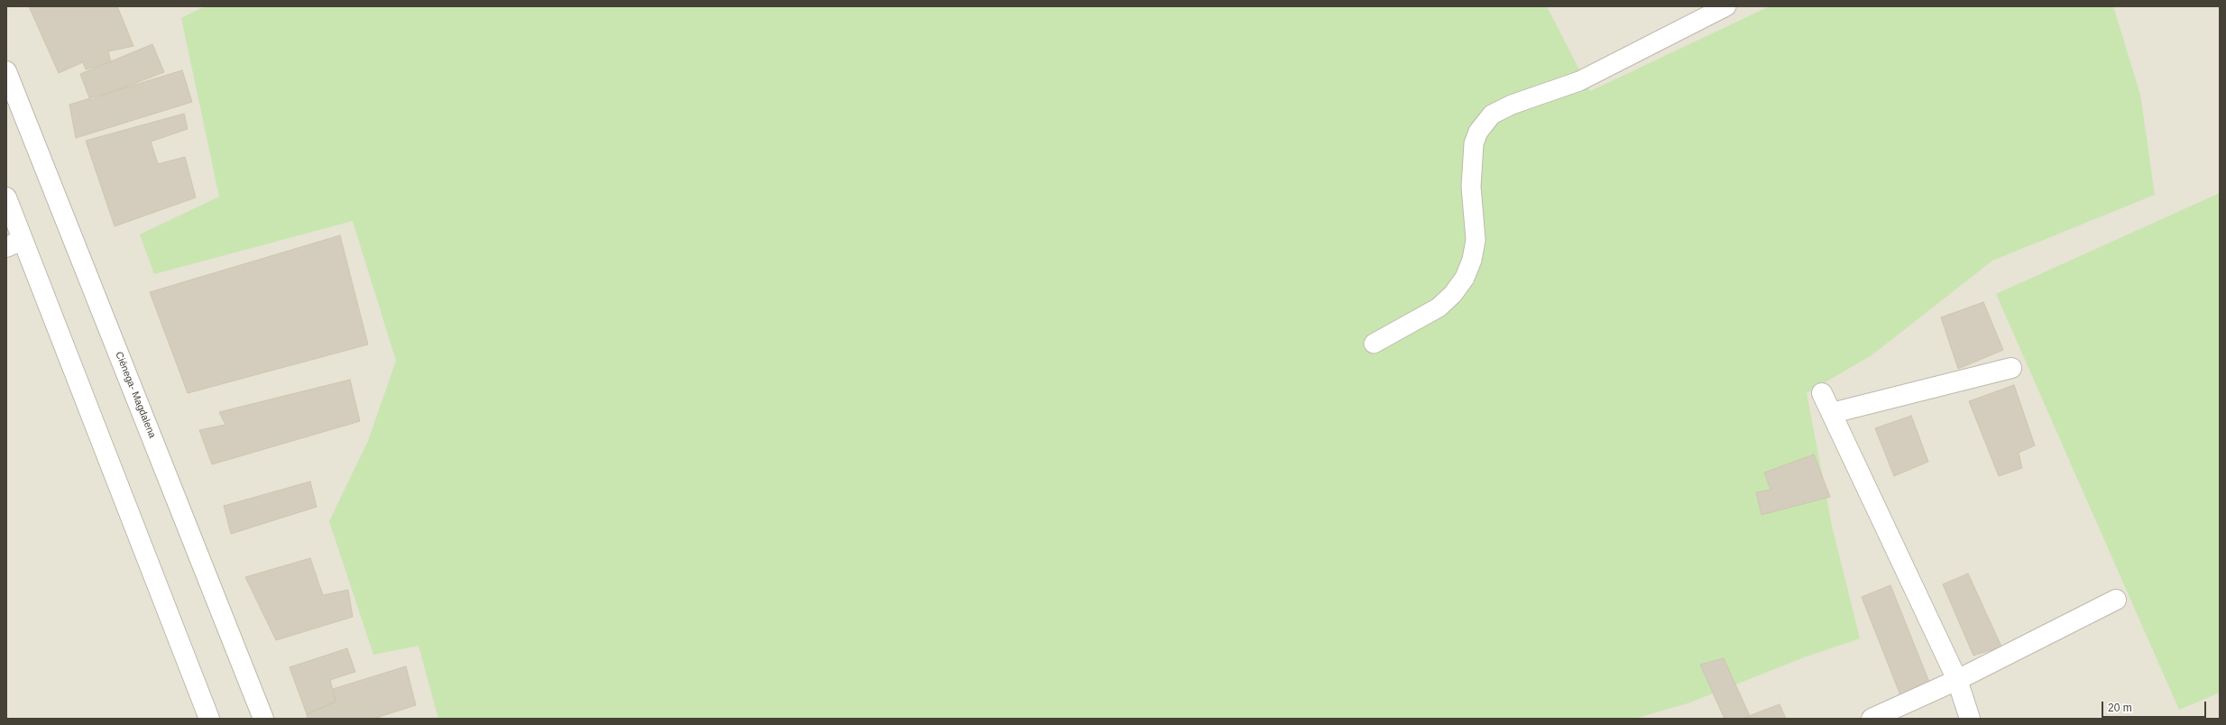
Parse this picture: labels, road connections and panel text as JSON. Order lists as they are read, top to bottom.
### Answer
{
  "streets": {
    "street": ["Ciénega- Magdalena"]
  },
  "scale_bar": "20 m"
}
